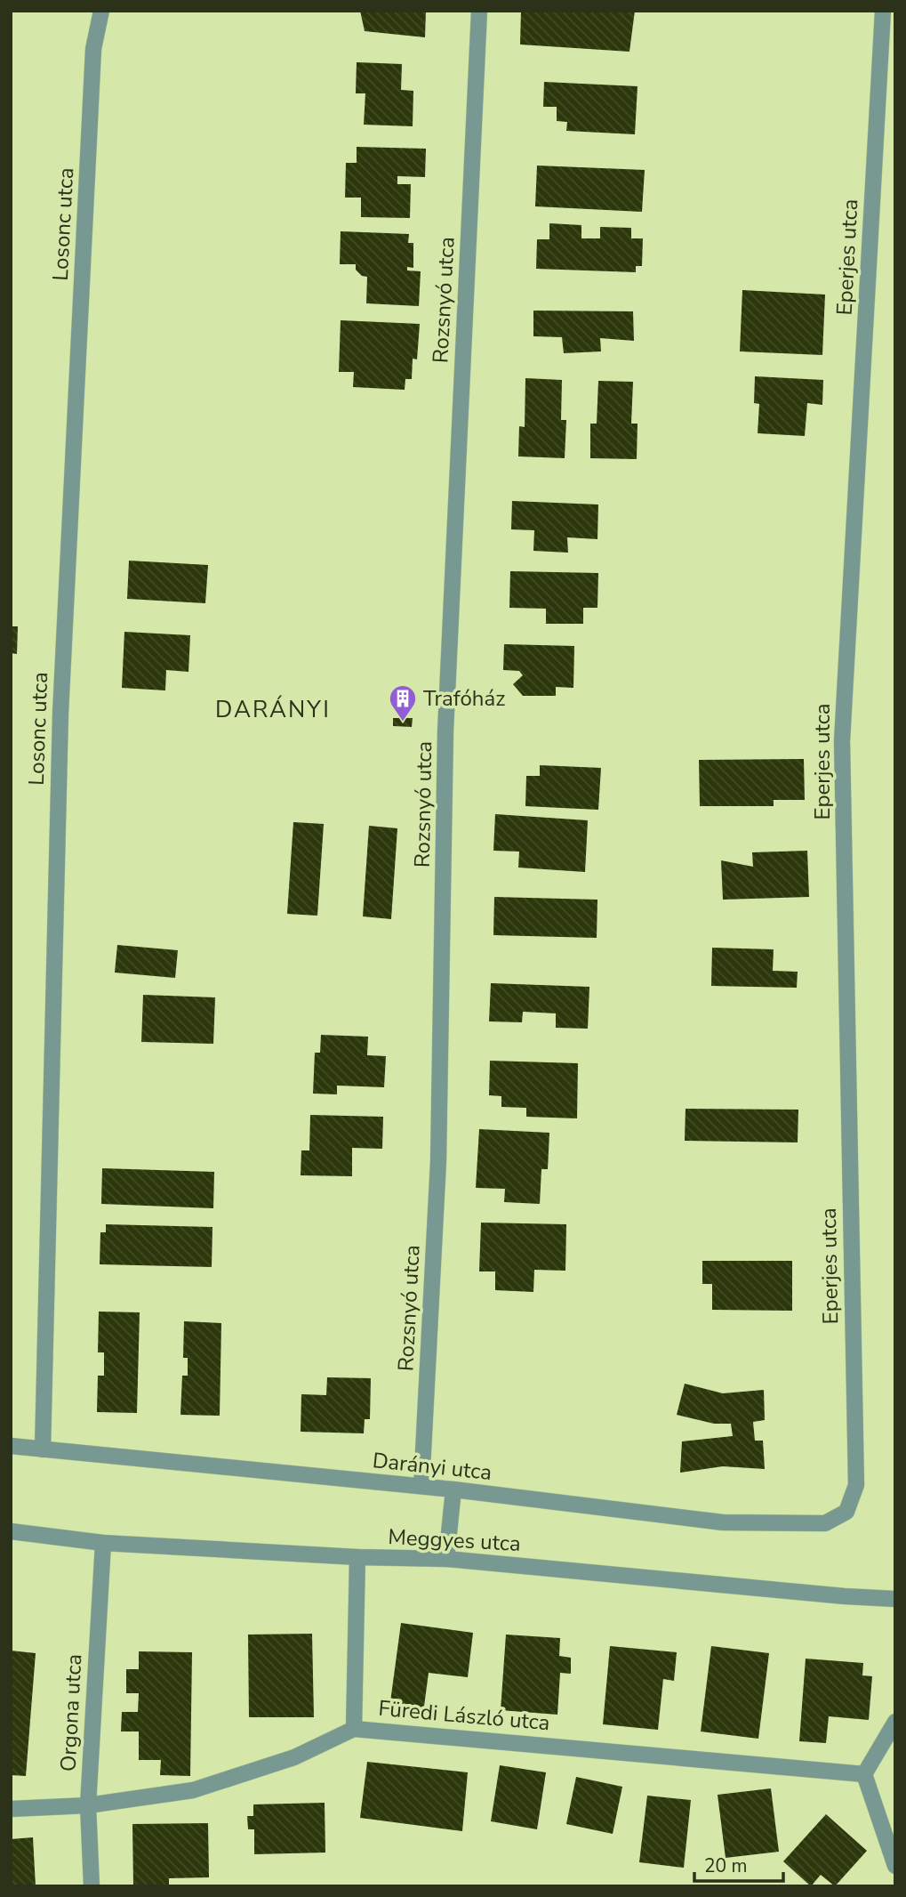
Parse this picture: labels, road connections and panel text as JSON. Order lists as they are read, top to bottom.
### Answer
{
  "streets": {
    "street": [
      "Losonc utca",
      "Eperjes utca",
      "Rozsnyó utca",
      "Darányi utca",
      "Meggyes utca",
      "Orgona utca",
      "Füredi László utca"
    ]
  },
  "crossings": [
    ["Losonc utca", "Darányi utca"],
    ["Eperjes utca", "Darányi utca"],
    ["Rozsnyó utca", "Darányi utca"],
    ["Meggyes utca", "Orgona utca"],
    ["Orgona utca", "Füredi László utca"]
  ],
  "districts": ["DARÁNYI"],
  "places": {
    "building": ["Trafóház"]
  },
  "scale_bar": "20 m"
}
